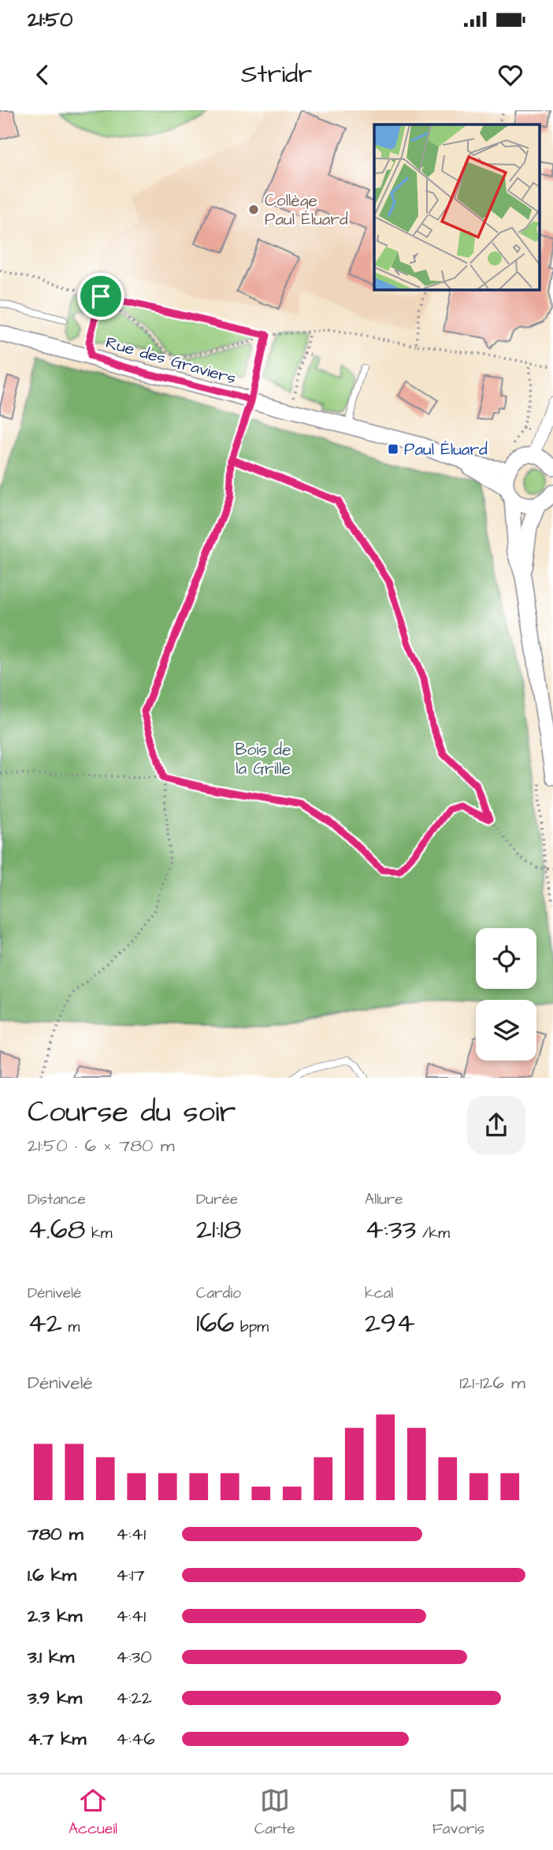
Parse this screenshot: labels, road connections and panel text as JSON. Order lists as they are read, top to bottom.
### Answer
{
  "streets": {
    "street": ["Rue des Graviers"]
  },
  "parks": ["Bois de la Grille"],
  "places": {
    "other": ["Collège Paul Éluard"],
    "transit": ["Paul Éluard"]
  },
  "page": {
    "status": "21:50",
    "header": "Stridr",
    "heading": ["Course du soir", "21:50 · 6 × 780 m"],
    "stats": [
      ["Distance", "4.68 km"],
      ["Durée", "21:18"],
      ["Allure", "4:33 /km"],
      ["Dénivelé", "42 m"],
      ["Cardio", "166 bpm"],
      ["kcal", "294"]
    ],
    "chart": ["Dénivelé", "121–126 m"],
    "list": [
      {
        "name": "780 m",
        "note": "4:41"
      },
      {
        "name": "1.6 km",
        "note": "4:17"
      },
      {
        "name": "2.3 km",
        "note": "4:41"
      },
      {
        "name": "3.1 km",
        "note": "4:30"
      },
      {
        "name": "3.9 km",
        "note": "4:22"
      },
      {
        "name": "4.7 km",
        "note": "4:46"
      }
    ],
    "tabs": ["Accueil", "Carte", "Favoris"]
  }
}
